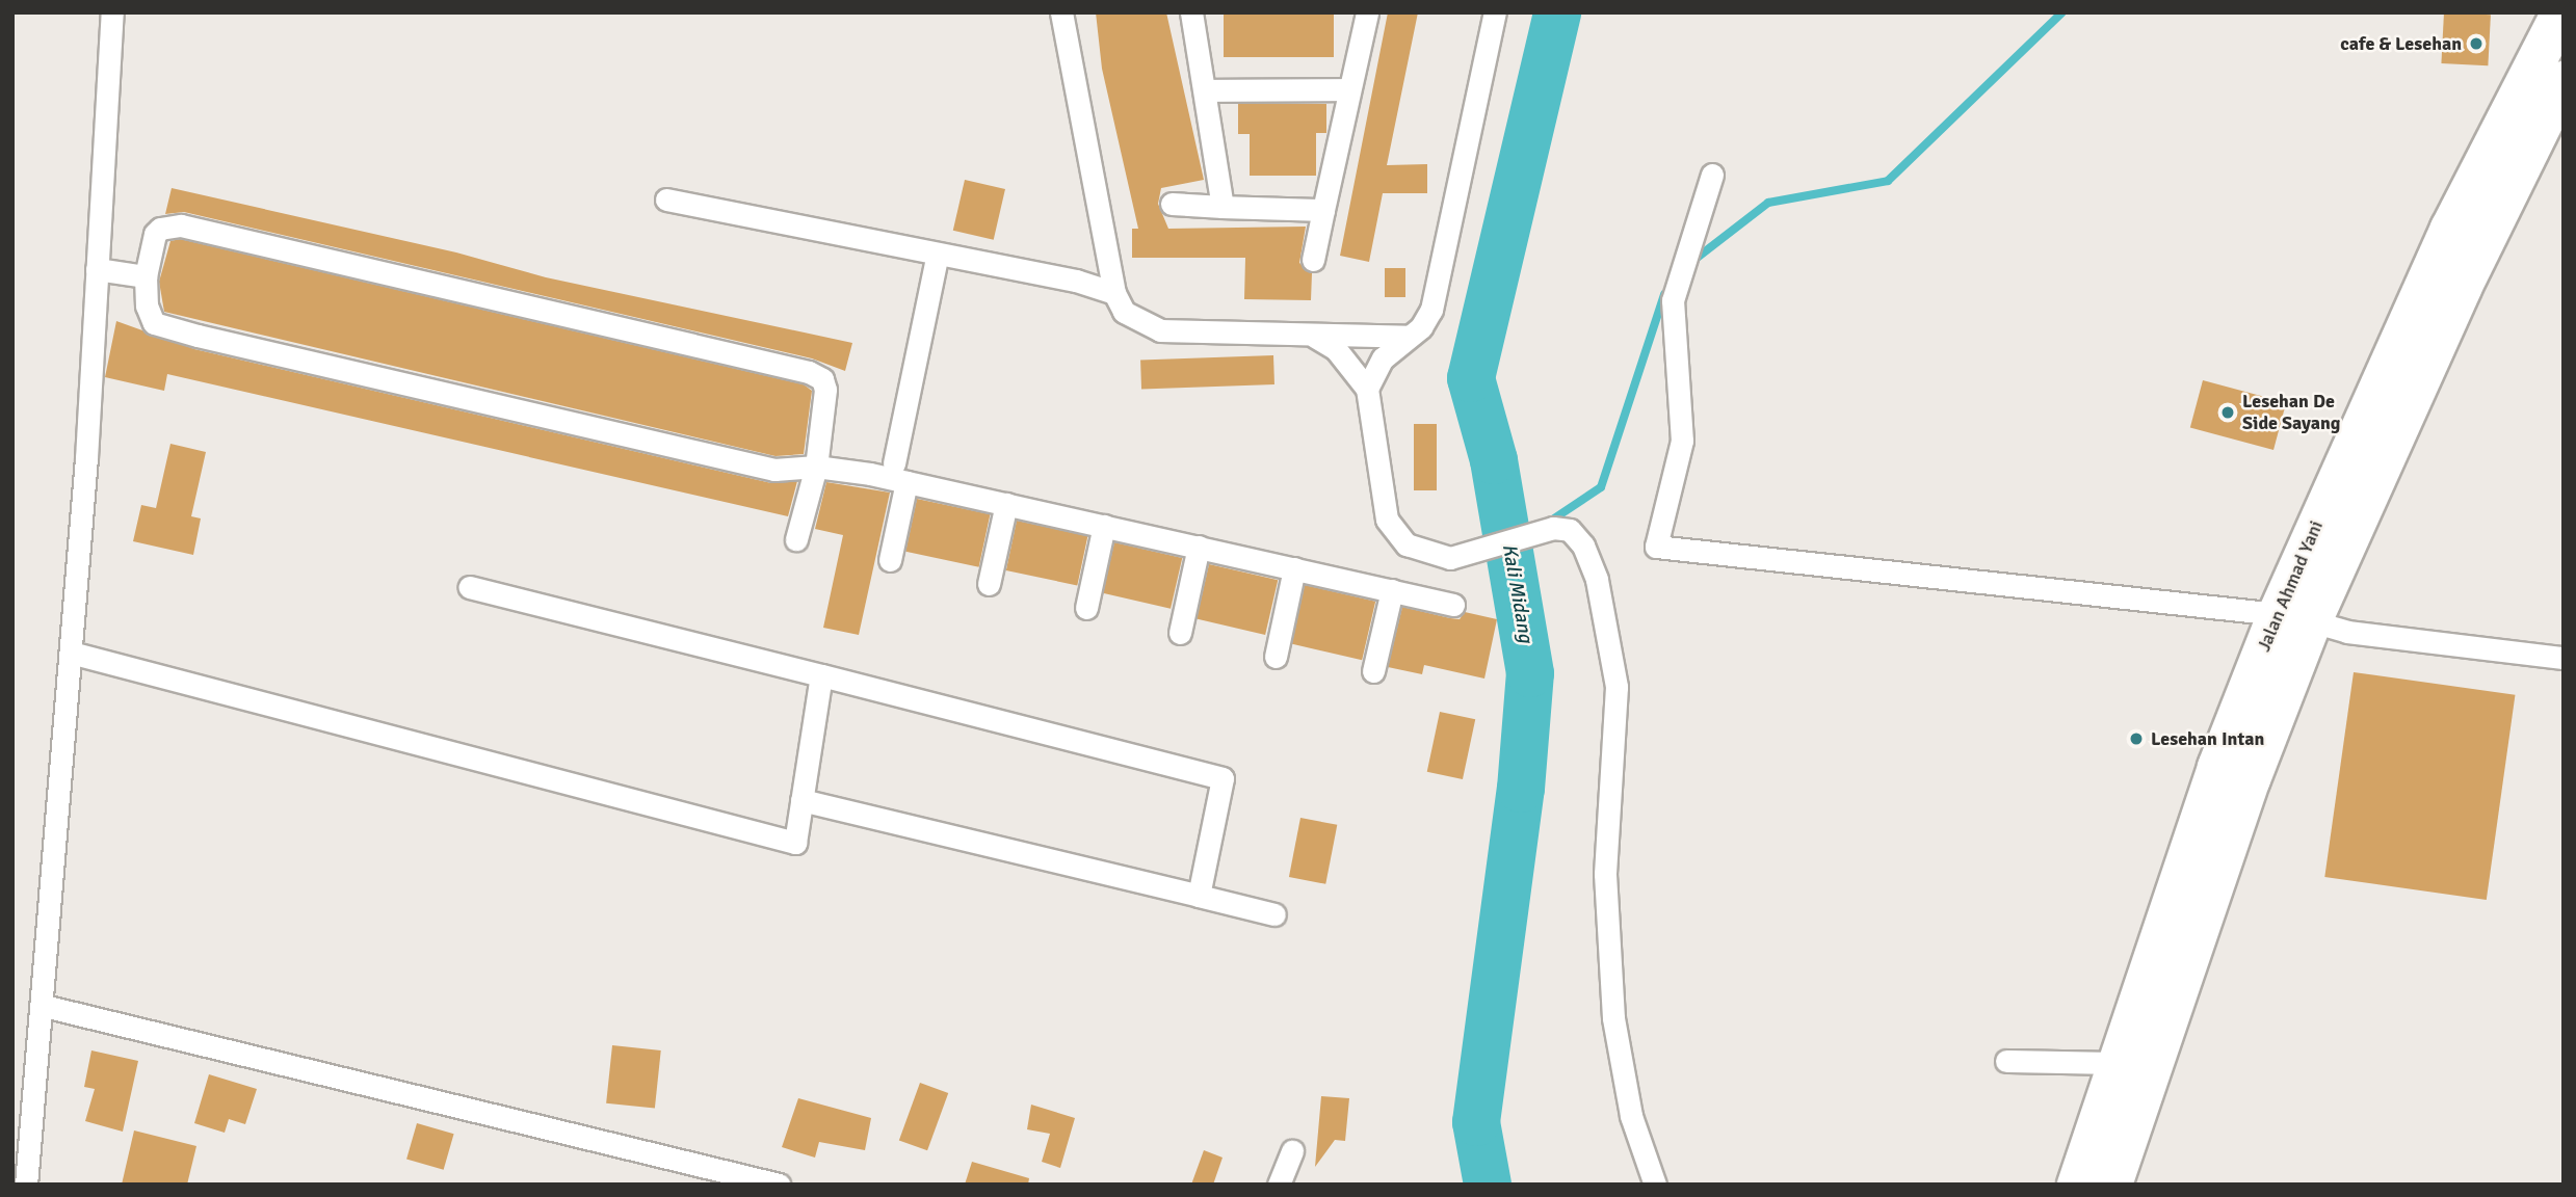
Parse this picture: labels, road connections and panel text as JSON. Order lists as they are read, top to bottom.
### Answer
{
  "streets": {
    "highway": ["Jalan Ahmad Yani"]
  },
  "water": ["Kali Midang"],
  "places": ["cafe & Lesehan", "Lesehan De Side Sayang", "Lesehan Intan"]
}
